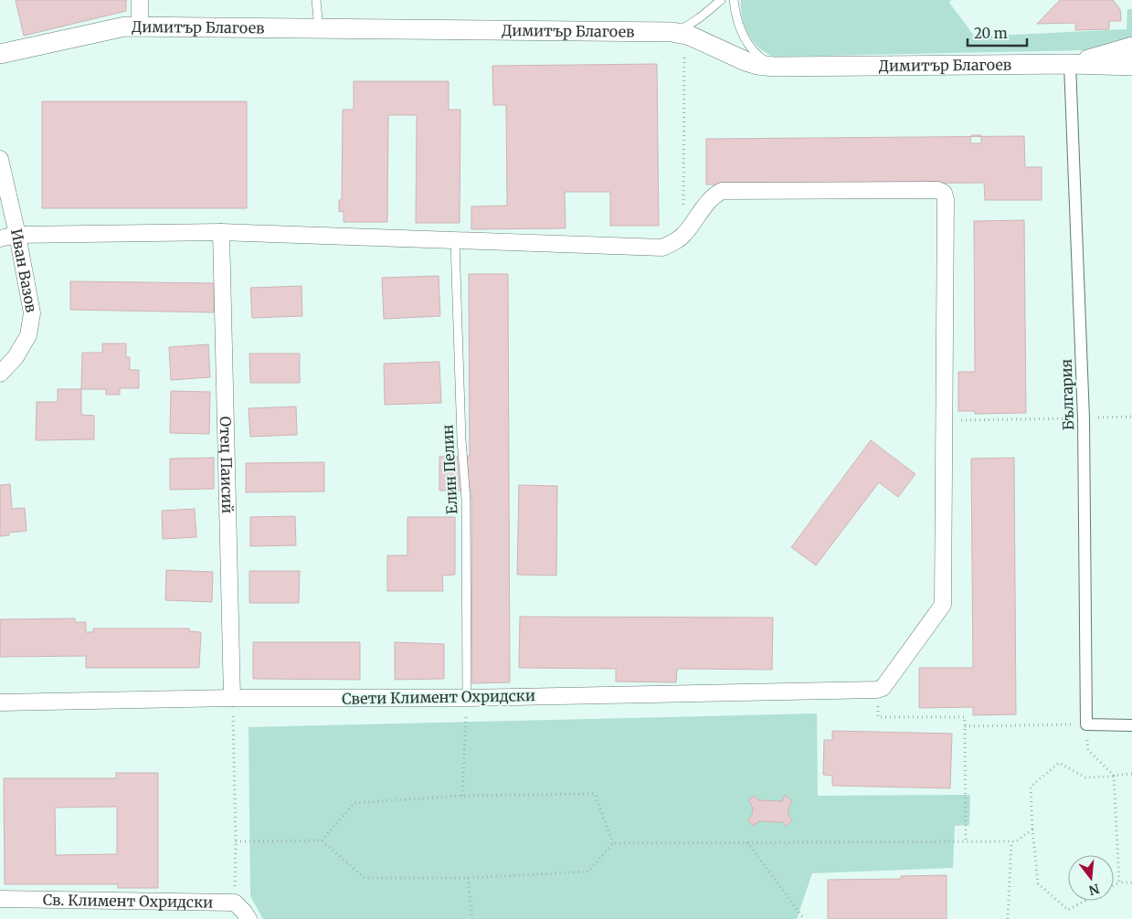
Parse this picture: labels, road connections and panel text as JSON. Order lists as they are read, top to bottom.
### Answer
{
  "streets": {
    "street": [
      "Димитър Благоев",
      "Иван Вазов",
      "България",
      "Отец Паисий",
      "Свети Климент Охридски",
      "Св. Климент Охридски"
    ],
    "lane": ["Елин Пелин"]
  },
  "crossings": [
    ["Димитър Благоев", "България"],
    ["Отец Паисий", "Свети Климент Охридски"],
    ["Елин Пелин", "Свети Климент Охридски"]
  ],
  "scale_bar": "20 m",
  "north": "bottom"
}
